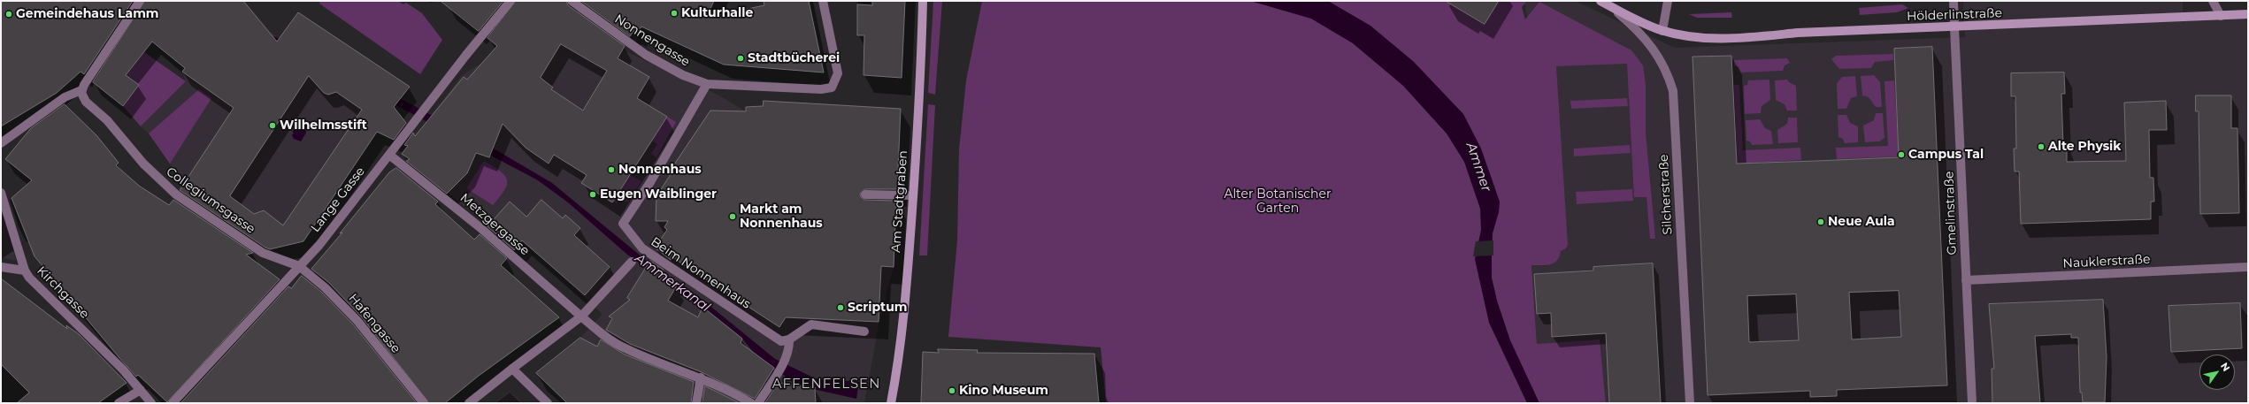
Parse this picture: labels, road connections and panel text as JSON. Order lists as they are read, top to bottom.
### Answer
{
  "streets": {
    "main road": ["Hölderlinstraße", "Am Stadtgraben"],
    "street": [
      "Nonnengasse",
      "Silcherstraße",
      "Lange Gasse",
      "Collegiumsgasse",
      "Gmelinstraße",
      "Metzgergasse",
      "Nauklerstraße",
      "Beim Nonnenhaus",
      "Kirchgasse",
      "Hafengasse"
    ]
  },
  "crossings": [
    ["Hölderlinstraße", "Silcherstraße"],
    ["Hölderlinstraße", "Gmelinstraße"],
    ["Nonnengasse", "Beim Nonnenhaus"],
    ["Lange Gasse", "Collegiumsgasse"],
    ["Lange Gasse", "Metzgergasse"],
    ["Lange Gasse", "Hafengasse"],
    ["Collegiumsgasse", "Hafengasse"],
    ["Gmelinstraße", "Nauklerstraße"]
  ],
  "districts": ["AFFENFELSEN"],
  "water": ["Ammer", "Ammerkanal"],
  "parks": ["Alter Botanischer Garten"],
  "places": [
    "Kulturhalle",
    "Gemeindehaus Lamm",
    "Stadtbücherei",
    "Wilhelmsstift",
    "Alte Physik",
    "Campus Tal",
    "Nonnenhaus",
    "Eugen Waiblinger",
    "Markt am Nonnenhaus",
    "Neue Aula",
    "Scriptum",
    "Kino Museum"
  ],
  "north": "top right"
}
